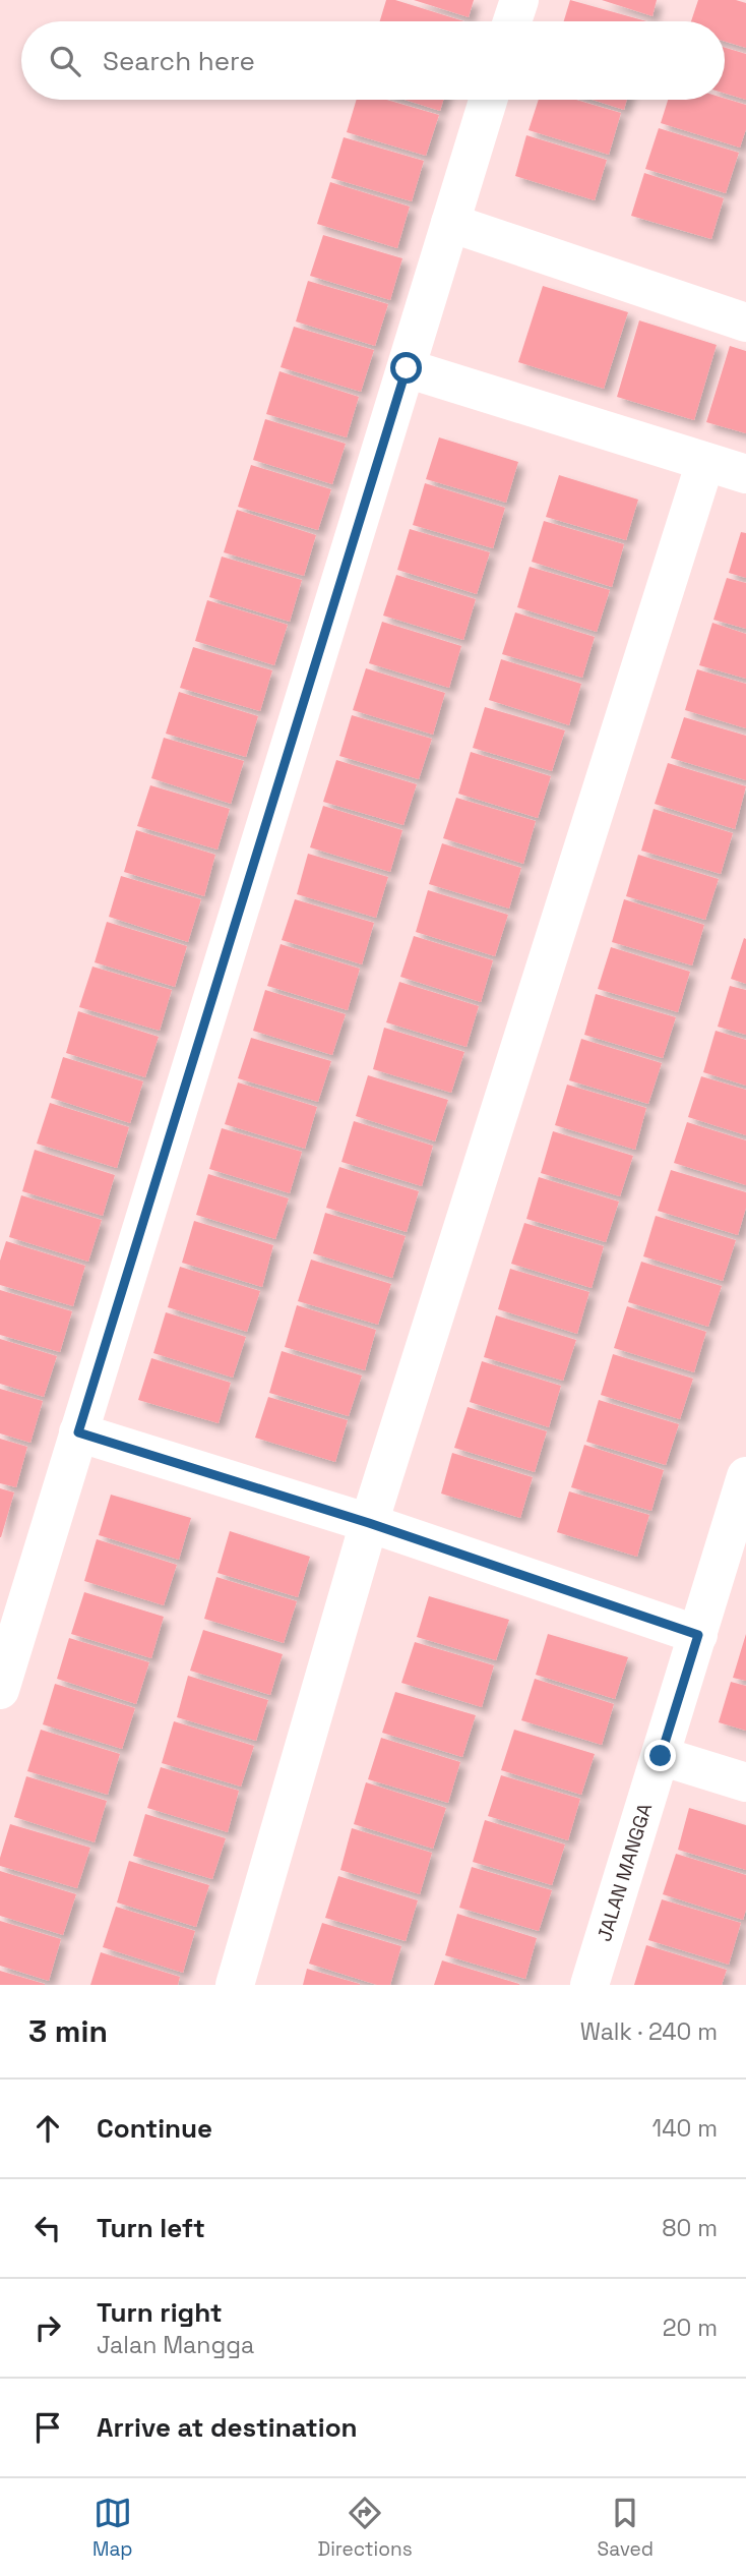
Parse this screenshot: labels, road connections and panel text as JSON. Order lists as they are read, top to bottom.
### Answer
{
  "streets": {
    "street": ["JALAN MANGGA"]
  },
  "page": {
    "search": "Search here",
    "heading": ["3 min", "Walk · 240 m"],
    "list": [
      ["Continue", "140 m"],
      ["Turn left", "80 m"],
      ["Turn right", "Jalan Mangga", "20 m"],
      "Arrive at destination"
    ],
    "nav": ["Map", "Directions", "Saved"]
  }
}
